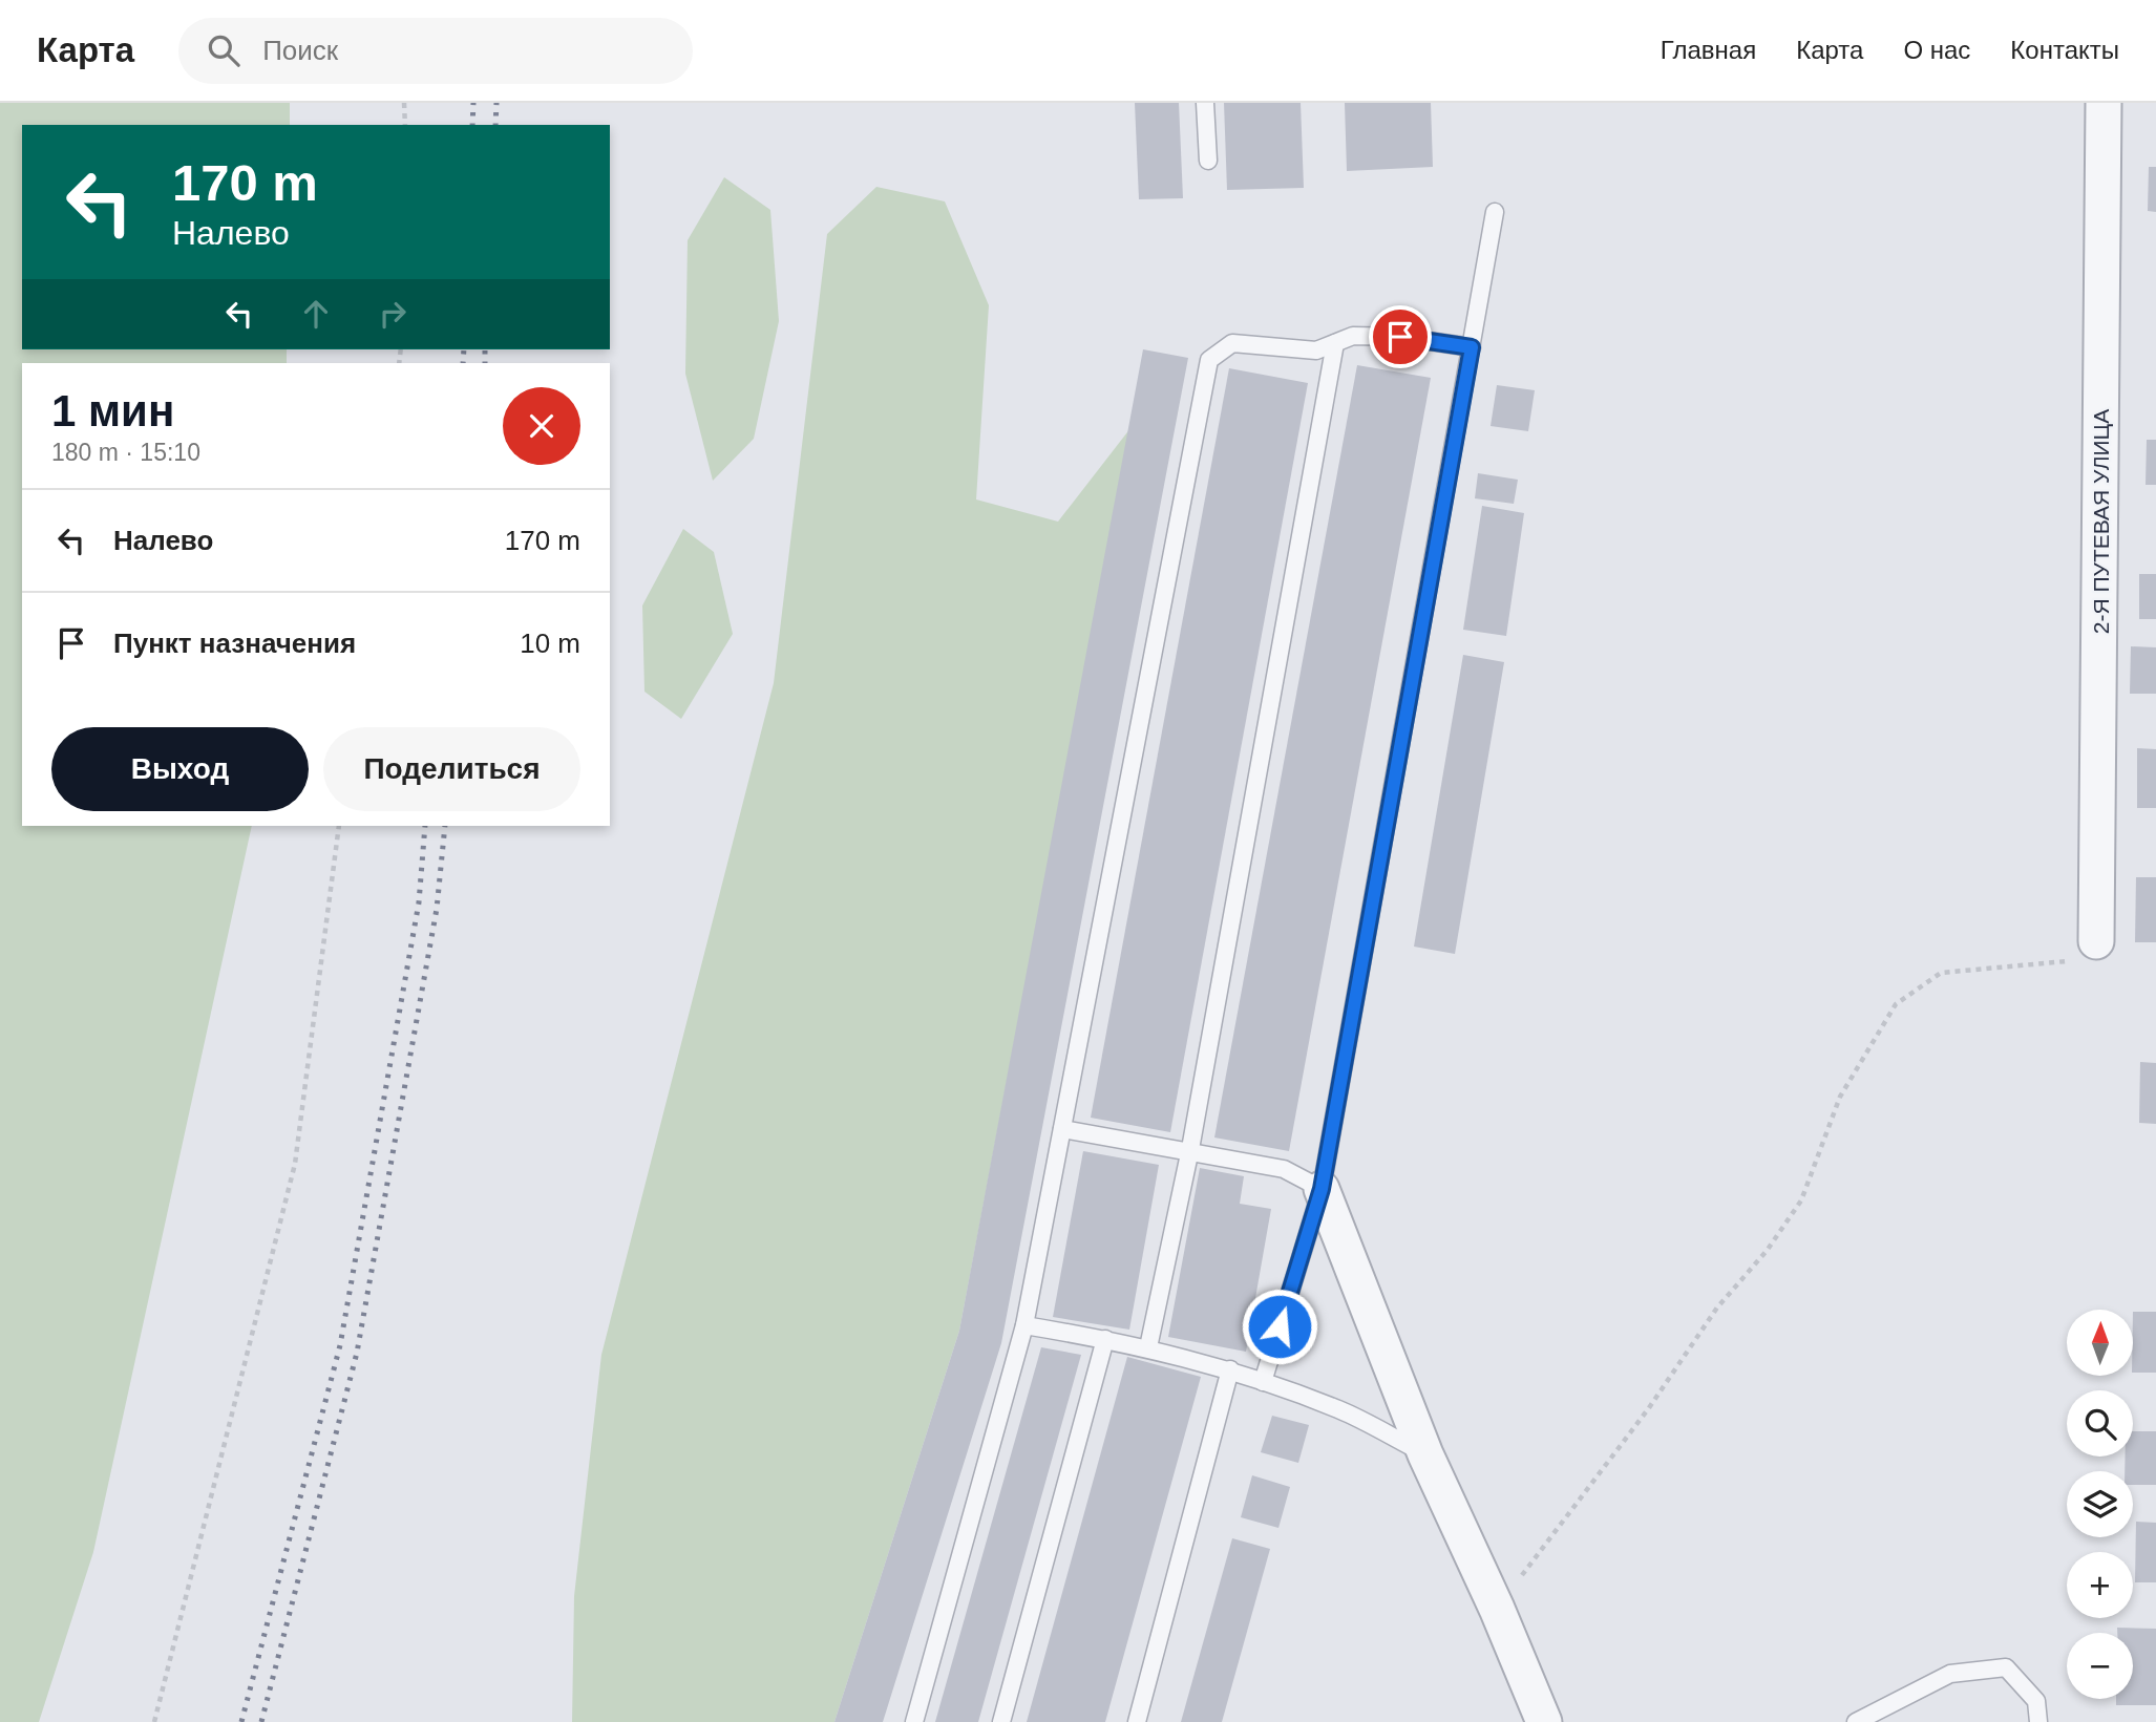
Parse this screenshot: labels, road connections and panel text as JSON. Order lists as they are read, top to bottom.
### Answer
{
  "streets": {
    "street": ["2-Я ПУТЕВАЯ УЛИЦА"]
  },
  "north": "top",
  "page": {
    "header": "Карта",
    "search": "Поиск",
    "nav": [
      "Главная",
      "Карта",
      "О нас",
      "Контакты"
    ],
    "turn": ["170 m", "Налево"],
    "heading": ["1 мин", "180 m · 15:10"],
    "list": [
      {
        "name": "Налево",
        "value": "170 m"
      },
      {
        "name": "Пункт назначения",
        "value": "10 m"
      }
    ],
    "buttons": ["Выход", "Поделиться"],
    "map_buttons": ["+", "−"]
  }
}
